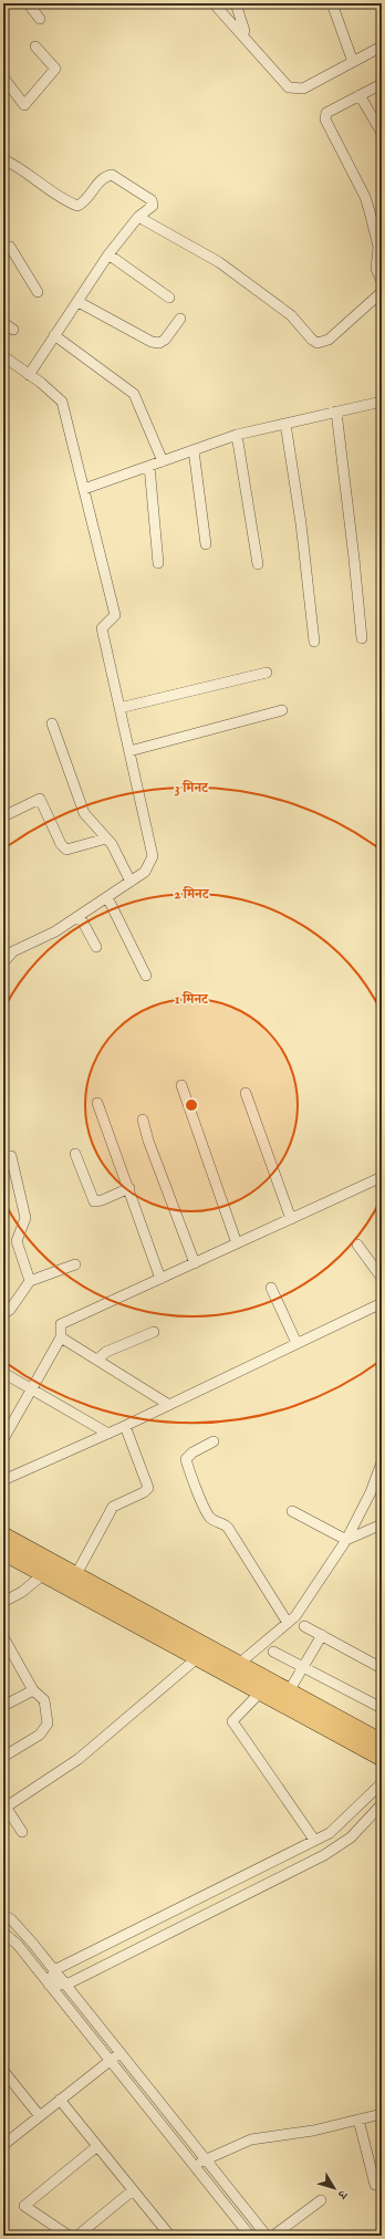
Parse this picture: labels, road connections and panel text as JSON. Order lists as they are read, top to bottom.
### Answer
{
  "north": "bottom right",
  "rings": ["3 मिनट", "2 मिनट", "1 मिनट"]
}
